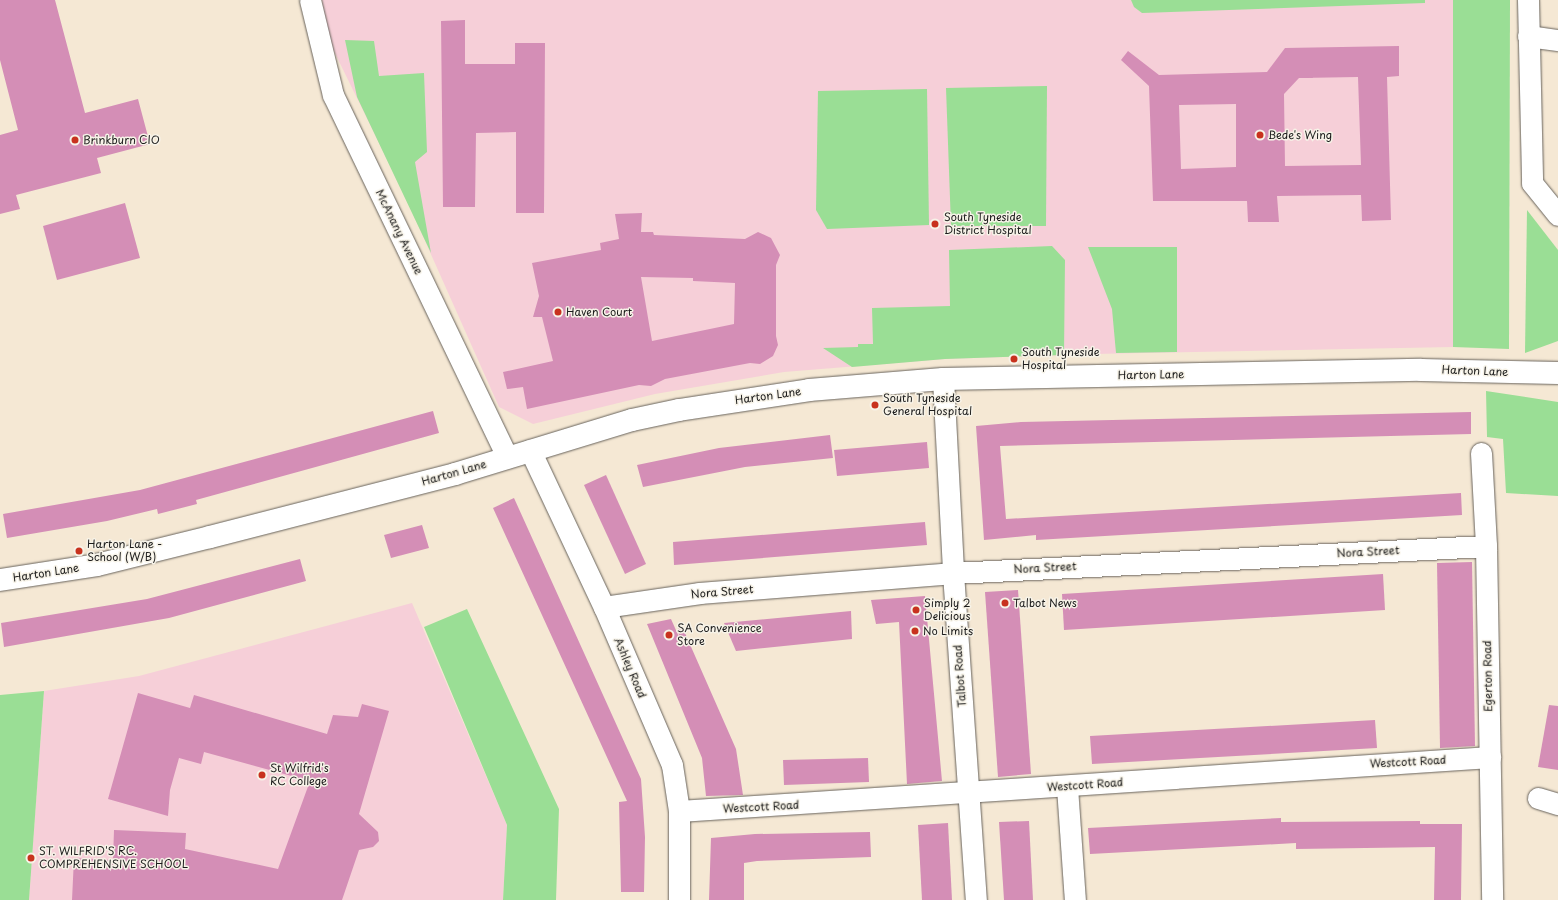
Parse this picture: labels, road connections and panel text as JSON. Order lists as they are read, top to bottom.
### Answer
{
  "streets": {
    "street": [
      "McAnany Avenue",
      "Harton Lane",
      "Nora Street",
      "Ashley Road",
      "Talbot Road",
      "Egerton Road",
      "Westcott Road"
    ]
  },
  "crossings": [
    ["McAnany Avenue", "Harton Lane"],
    ["Harton Lane", "Ashley Road"],
    ["Harton Lane", "Talbot Road"],
    ["Nora Street", "Ashley Road"],
    ["Nora Street", "Talbot Road"],
    ["Nora Street", "Egerton Road"],
    ["Ashley Road", "Westcott Road"],
    ["Talbot Road", "Westcott Road"],
    ["Egerton Road", "Westcott Road"]
  ],
  "places": [
    "Bede's Wing",
    "Brinkburn CIO",
    "South Tyneside District Hospital",
    "Haven Court",
    "South Tyneside Hospital",
    "South Tyneside General Hospital",
    "Harton Lane - School (W/B)",
    "Talbot News",
    "Simply 2 Delicious",
    "No Limits",
    "SA Convenience Store",
    "St Wilfrid's RC College",
    "ST. WILFRID'S RC. COMPREHENSIVE SCHOOL"
  ]
}
